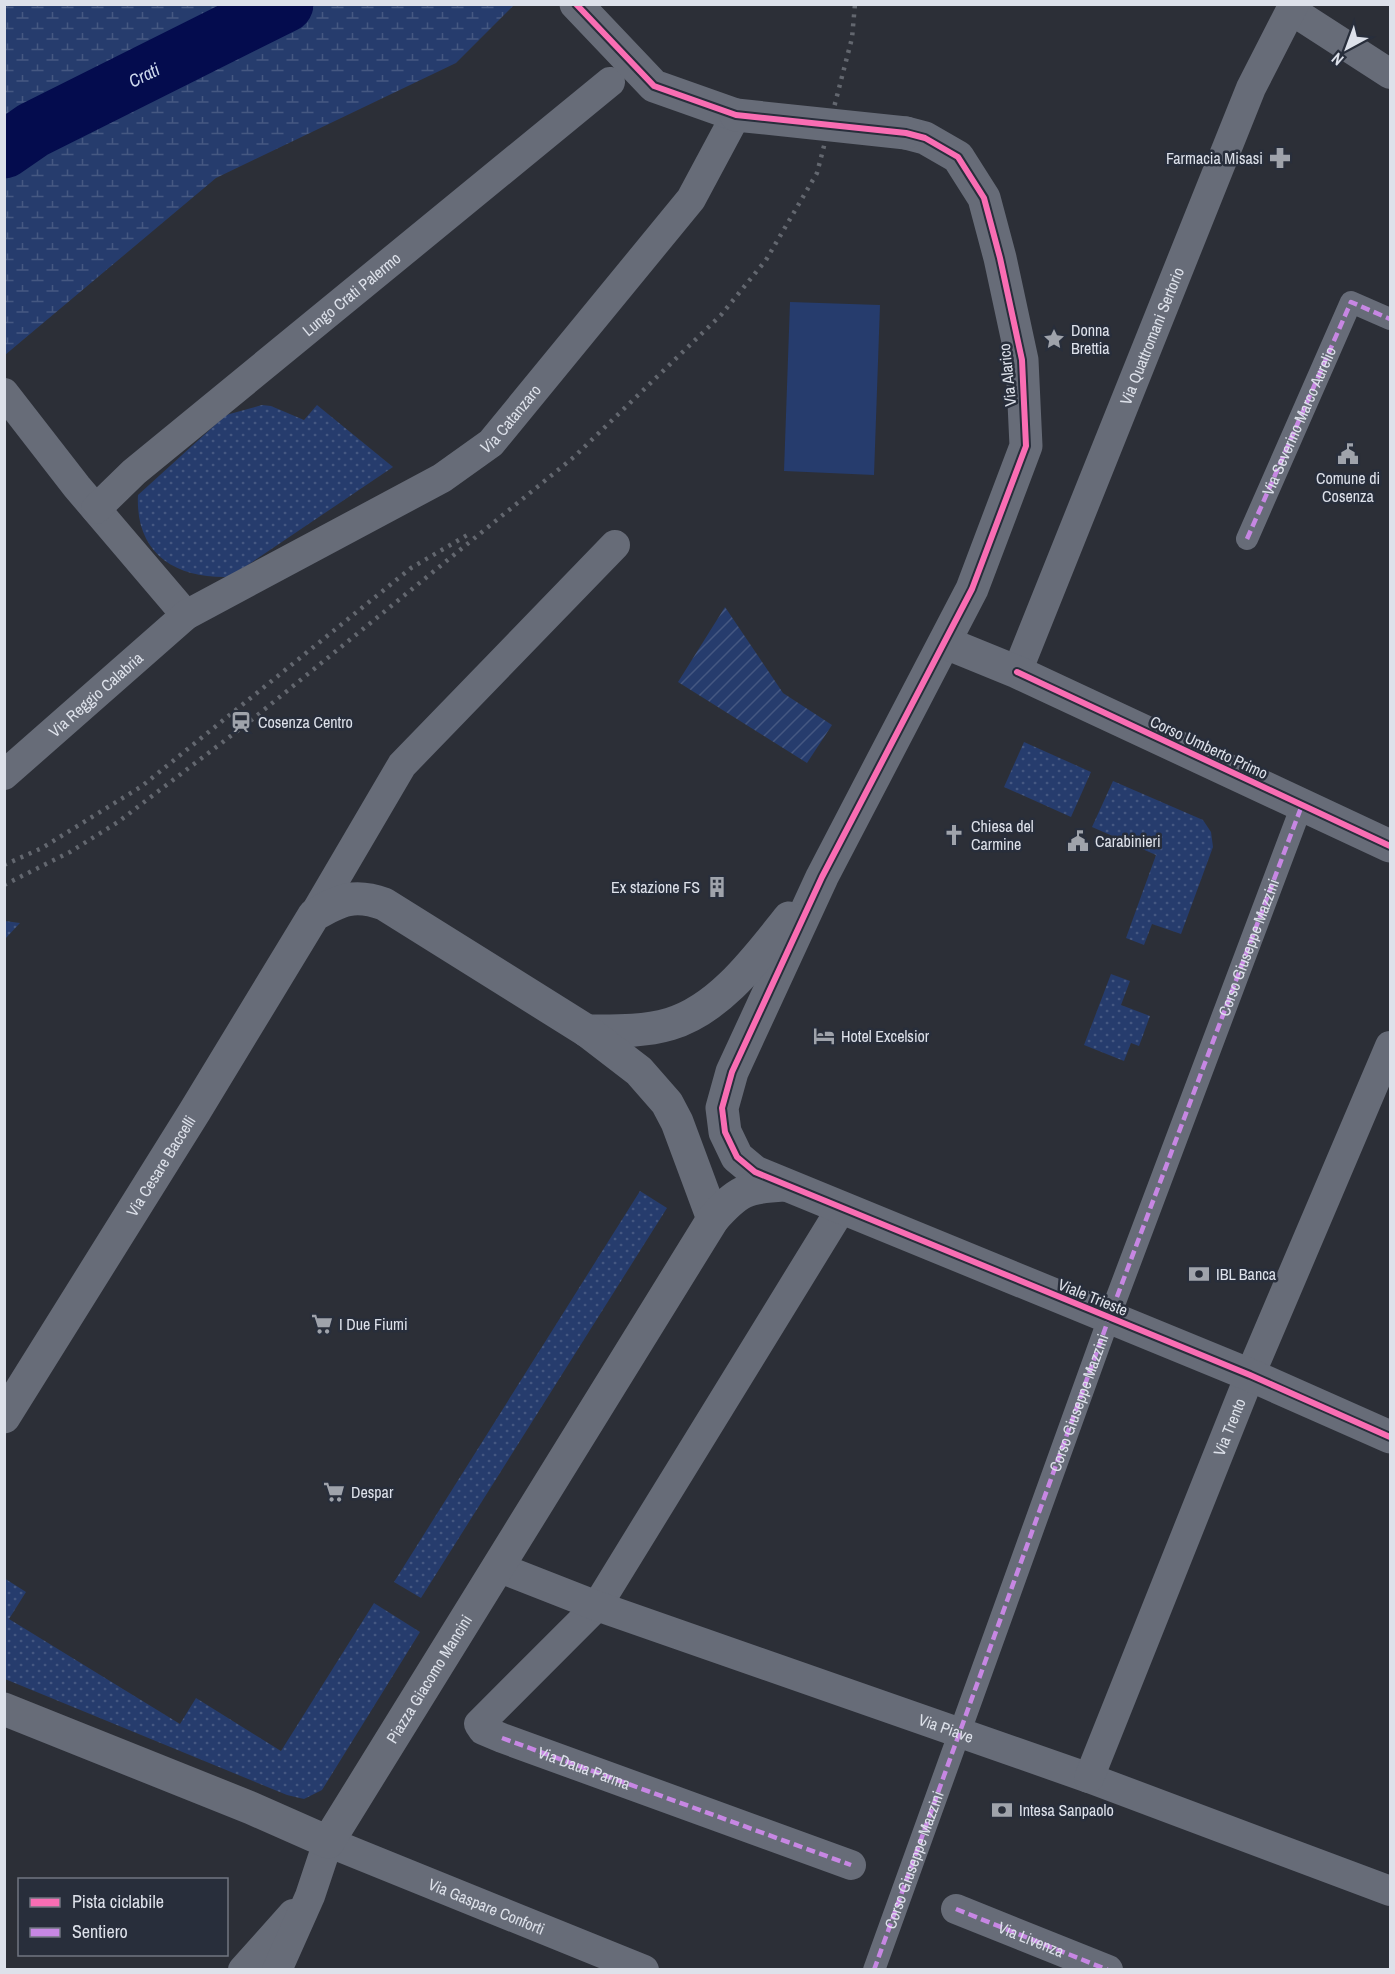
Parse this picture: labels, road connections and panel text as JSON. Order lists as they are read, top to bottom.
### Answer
{
  "streets": {
    "street": [
      "Lungo Crati Palermo",
      "Via Quattromani Sertorio",
      "Via Alarico",
      "Via Catanzaro",
      "Via Severino Marco Aurelio",
      "Via Reggio Calabria",
      "Corso Umberto Primo",
      "Corso Giuseppe Mazzini",
      "Via Cesare Baccelli",
      "Viale Trieste",
      "Via Trento",
      "Piazza Giacomo Mancini",
      "Via Piave",
      "Via Daua Parma",
      "Via Gaspare Conforti",
      "Via Livenza"
    ]
  },
  "crossings": [
    ["Via Quattromani Sertorio", "Corso Umberto Primo"],
    ["Via Alarico", "Via Catanzaro"],
    ["Via Alarico", "Corso Umberto Primo"],
    ["Via Alarico", "Viale Trieste"],
    ["Via Catanzaro", "Via Reggio Calabria"],
    ["Corso Umberto Primo", "Corso Giuseppe Mazzini"],
    ["Corso Giuseppe Mazzini", "Viale Trieste"],
    ["Corso Giuseppe Mazzini", "Via Piave"],
    ["Viale Trieste", "Via Trento"],
    ["Viale Trieste", "Piazza Giacomo Mancini"],
    ["Via Trento", "Via Piave"],
    ["Piazza Giacomo Mancini", "Via Piave"],
    ["Piazza Giacomo Mancini", "Via Gaspare Conforti"],
    ["Via Piave", "Via Daua Parma"]
  ],
  "water": ["Crati"],
  "places": {
    "pharmacy": ["Farmacia Misasi"],
    "place": ["Donna Brettia"],
    "public building": ["Comune di Cosenza", "Carabinieri"],
    "station": ["Cosenza Centro"],
    "church": ["Chiesa del Carmine"],
    "building": ["Ex stazione FS"],
    "hotel": ["Hotel Excelsior"],
    "bank": ["IBL Banca", "Intesa Sanpaolo"],
    "supermarket": ["I Due Fiumi", "Despar"]
  },
  "legend": ["Pista ciclabile", "Sentiero"],
  "north": "bottom left"
}
